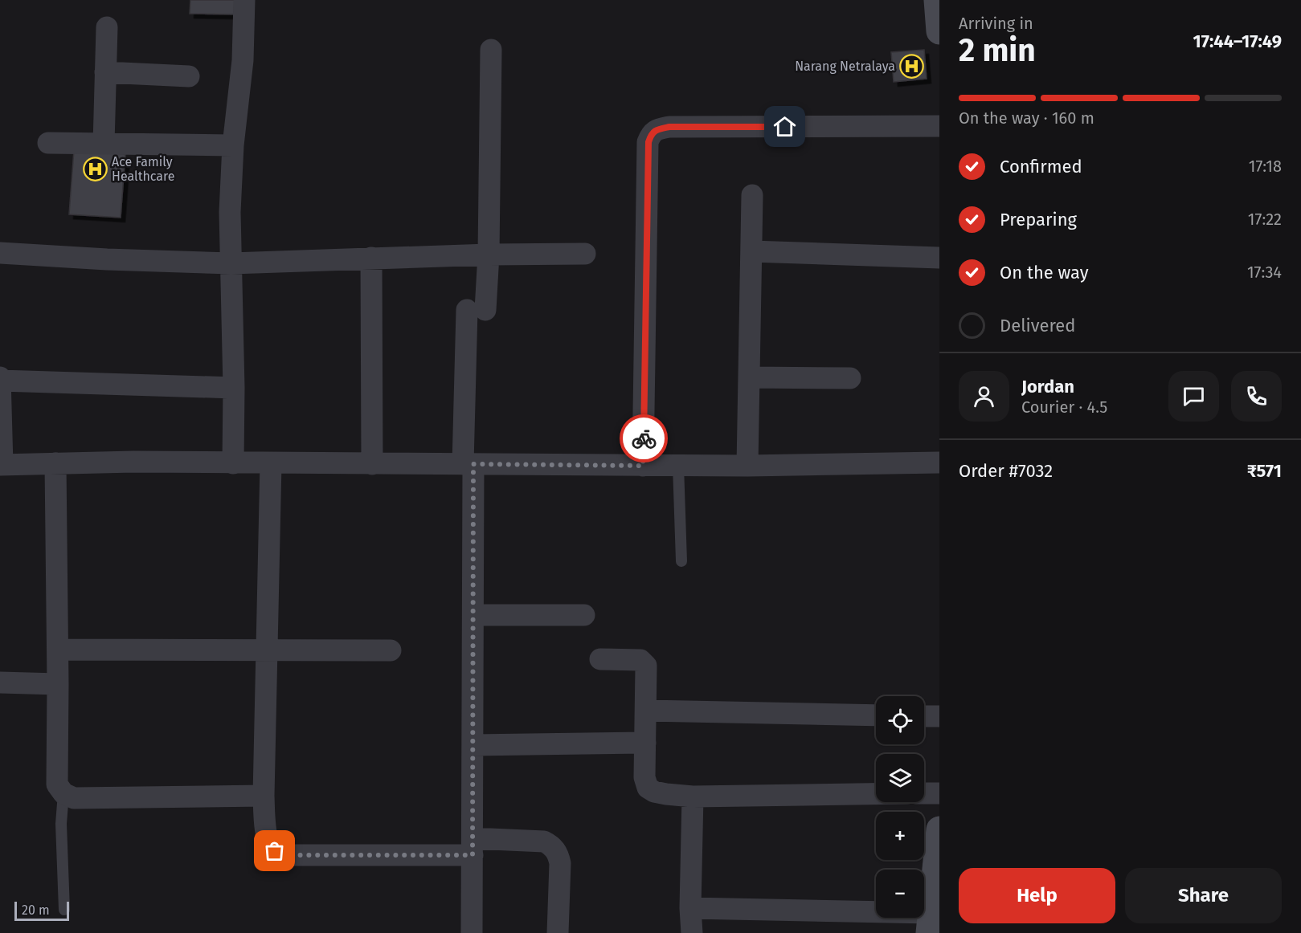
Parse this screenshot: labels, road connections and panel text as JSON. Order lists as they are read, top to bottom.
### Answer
{
  "places": {
    "hospital": ["Narang Netralaya", "Ace Family Healthcare"]
  },
  "scale_bar": "20 m",
  "page": {
    "heading": ["2 min", "Arriving in", "17:44–17:49"],
    "panel": [
      "Jordan",
      "Courier · 4.5",
      "Order #7032",
      "₹571"
    ],
    "bar": "On the way · 160 m",
    "list": [
      ["Confirmed", "17:18"],
      ["Preparing", "17:22"],
      ["On the way", "17:34"],
      "Delivered"
    ],
    "map_buttons": ["+", "−"],
    "buttons": ["Help", "Share"],
    "scale": "20 m"
  }
}
